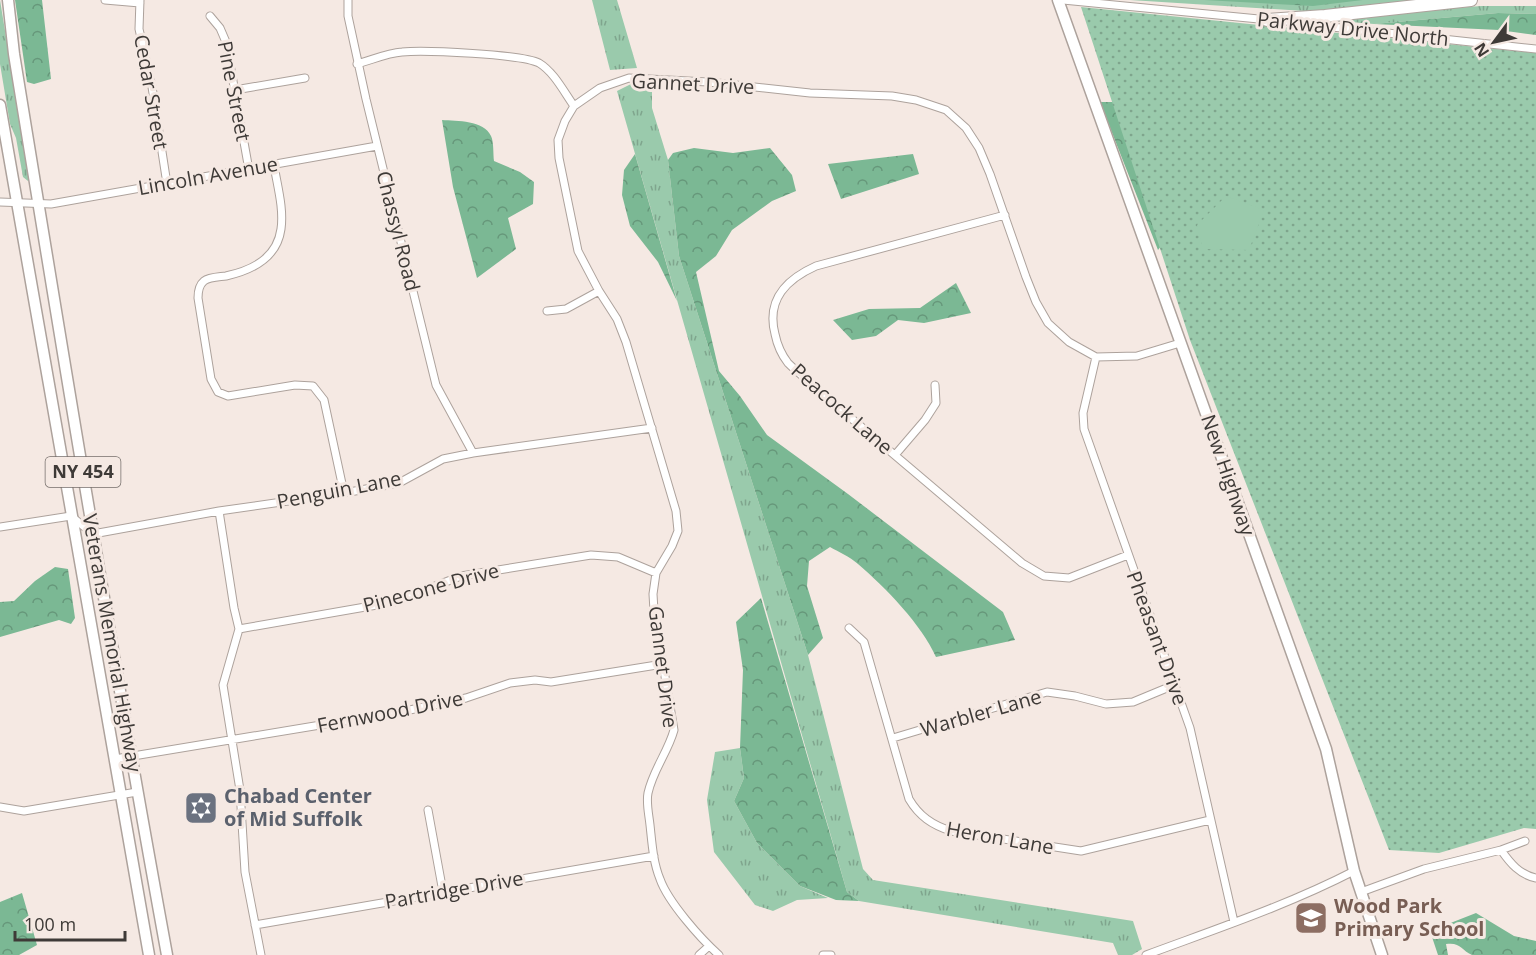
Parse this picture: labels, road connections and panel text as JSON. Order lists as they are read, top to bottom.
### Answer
{
  "streets": {
    "main road": ["NY 454", "New Highway", "Veterans Memorial Highway"],
    "street": [
      "Parkway Drive North",
      "Gannet Drive",
      "Pine Street",
      "Cedar Street",
      "Lincoln Avenue",
      "Chassyl Road",
      "Peacock Lane",
      "Penguin Lane",
      "Pinecone Drive",
      "Pheasant Drive",
      "Fernwood Drive",
      "Warbler Lane",
      "Heron Lane",
      "Partridge Drive"
    ]
  },
  "crossings": [
    ["Gannet Drive", "Peacock Lane"],
    ["Gannet Drive", "Penguin Lane"],
    ["Gannet Drive", "Pinecone Drive"],
    ["Gannet Drive", "Pheasant Drive"],
    ["Gannet Drive", "Fernwood Drive"],
    ["Gannet Drive", "Partridge Drive"],
    ["Pine Street", "Lincoln Avenue"],
    ["Cedar Street", "Lincoln Avenue"],
    ["Lincoln Avenue", "Chassyl Road"],
    ["Lincoln Avenue", "NY 454"],
    ["Lincoln Avenue", "Veterans Memorial Highway"],
    ["Chassyl Road", "Penguin Lane"],
    ["Peacock Lane", "Pheasant Drive"],
    ["NY 454", "Veterans Memorial Highway"],
    ["Penguin Lane", "Veterans Memorial Highway"],
    ["Pheasant Drive", "Warbler Lane"],
    ["Pheasant Drive", "Heron Lane"],
    ["Veterans Memorial Highway", "Fernwood Drive"],
    ["Warbler Lane", "Heron Lane"]
  ],
  "places": {
    "synagogue": ["Chabad Center of Mid Suffolk"],
    "school or university": ["Wood Park Primary School"]
  },
  "scale_bar": "100 m",
  "north": "bottom left"
}
